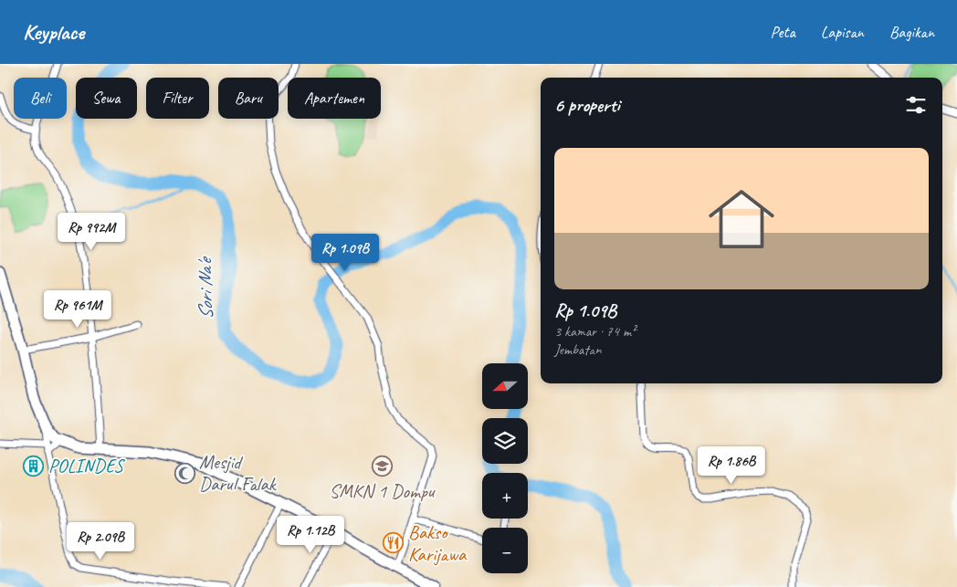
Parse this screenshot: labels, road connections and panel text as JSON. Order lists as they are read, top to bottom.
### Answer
{
  "water": ["Sori Na'e"],
  "places": {
    "building": ["POLINDES"],
    "school or university": ["SMKN 1 Dompu"],
    "mosque": ["Mesjid Darul Falak"],
    "restaurant": ["Bakso Karijawa"]
  },
  "north": "left",
  "page": {
    "header": "Keyplace",
    "nav": ["Peta", "Lapisan", "Bagikan"],
    "chip": [
      "Beli",
      "Sewa",
      "Filter",
      "Baru",
      "Apartemen"
    ],
    "heading": "6 properti",
    "list": [
      {
        "name": "Rp 1.09B",
        "note": "3 kamar · 74 m² · Jembatan"
      }
    ],
    "price": [
      "Rp 992M",
      "Rp 1.09B",
      "Rp 961M",
      "Rp 1.86B",
      "Rp 1.12B",
      "Rp 2.09B"
    ],
    "map_buttons": ["+", "−"]
  }
}
